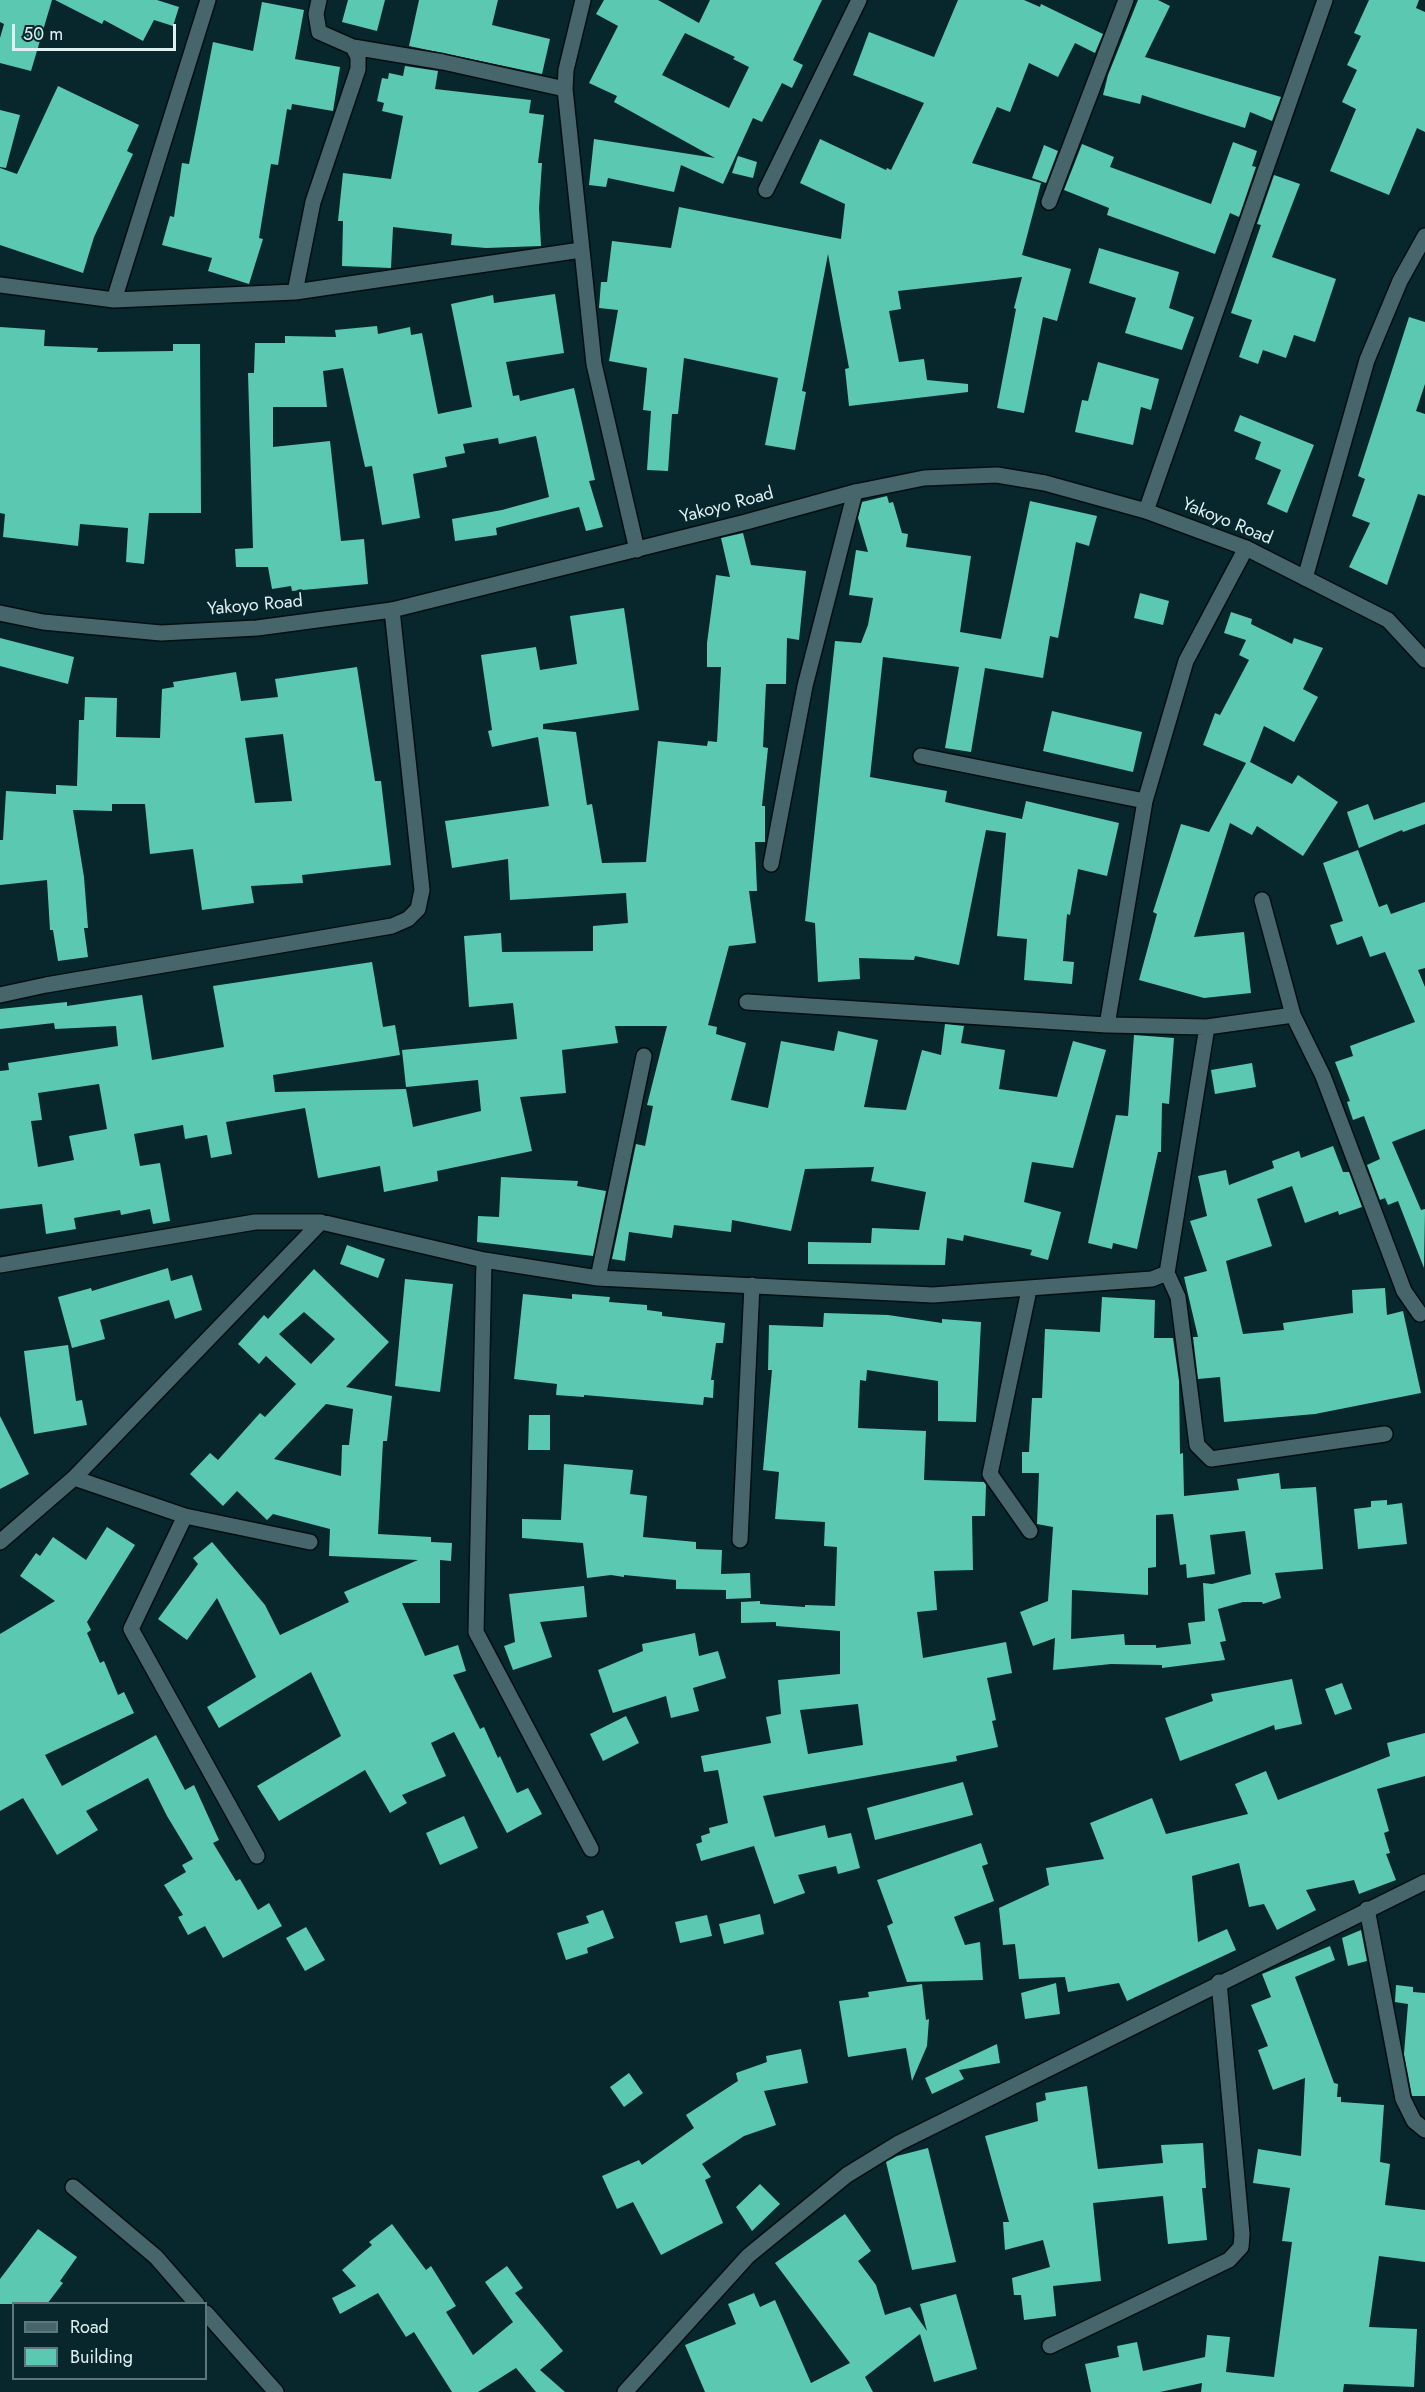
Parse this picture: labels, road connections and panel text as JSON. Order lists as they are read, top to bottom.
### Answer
{
  "streets": {
    "street": ["Yakoyo Road"]
  },
  "legend": ["Road", "Building"],
  "scale_bar": "50 m"
}
